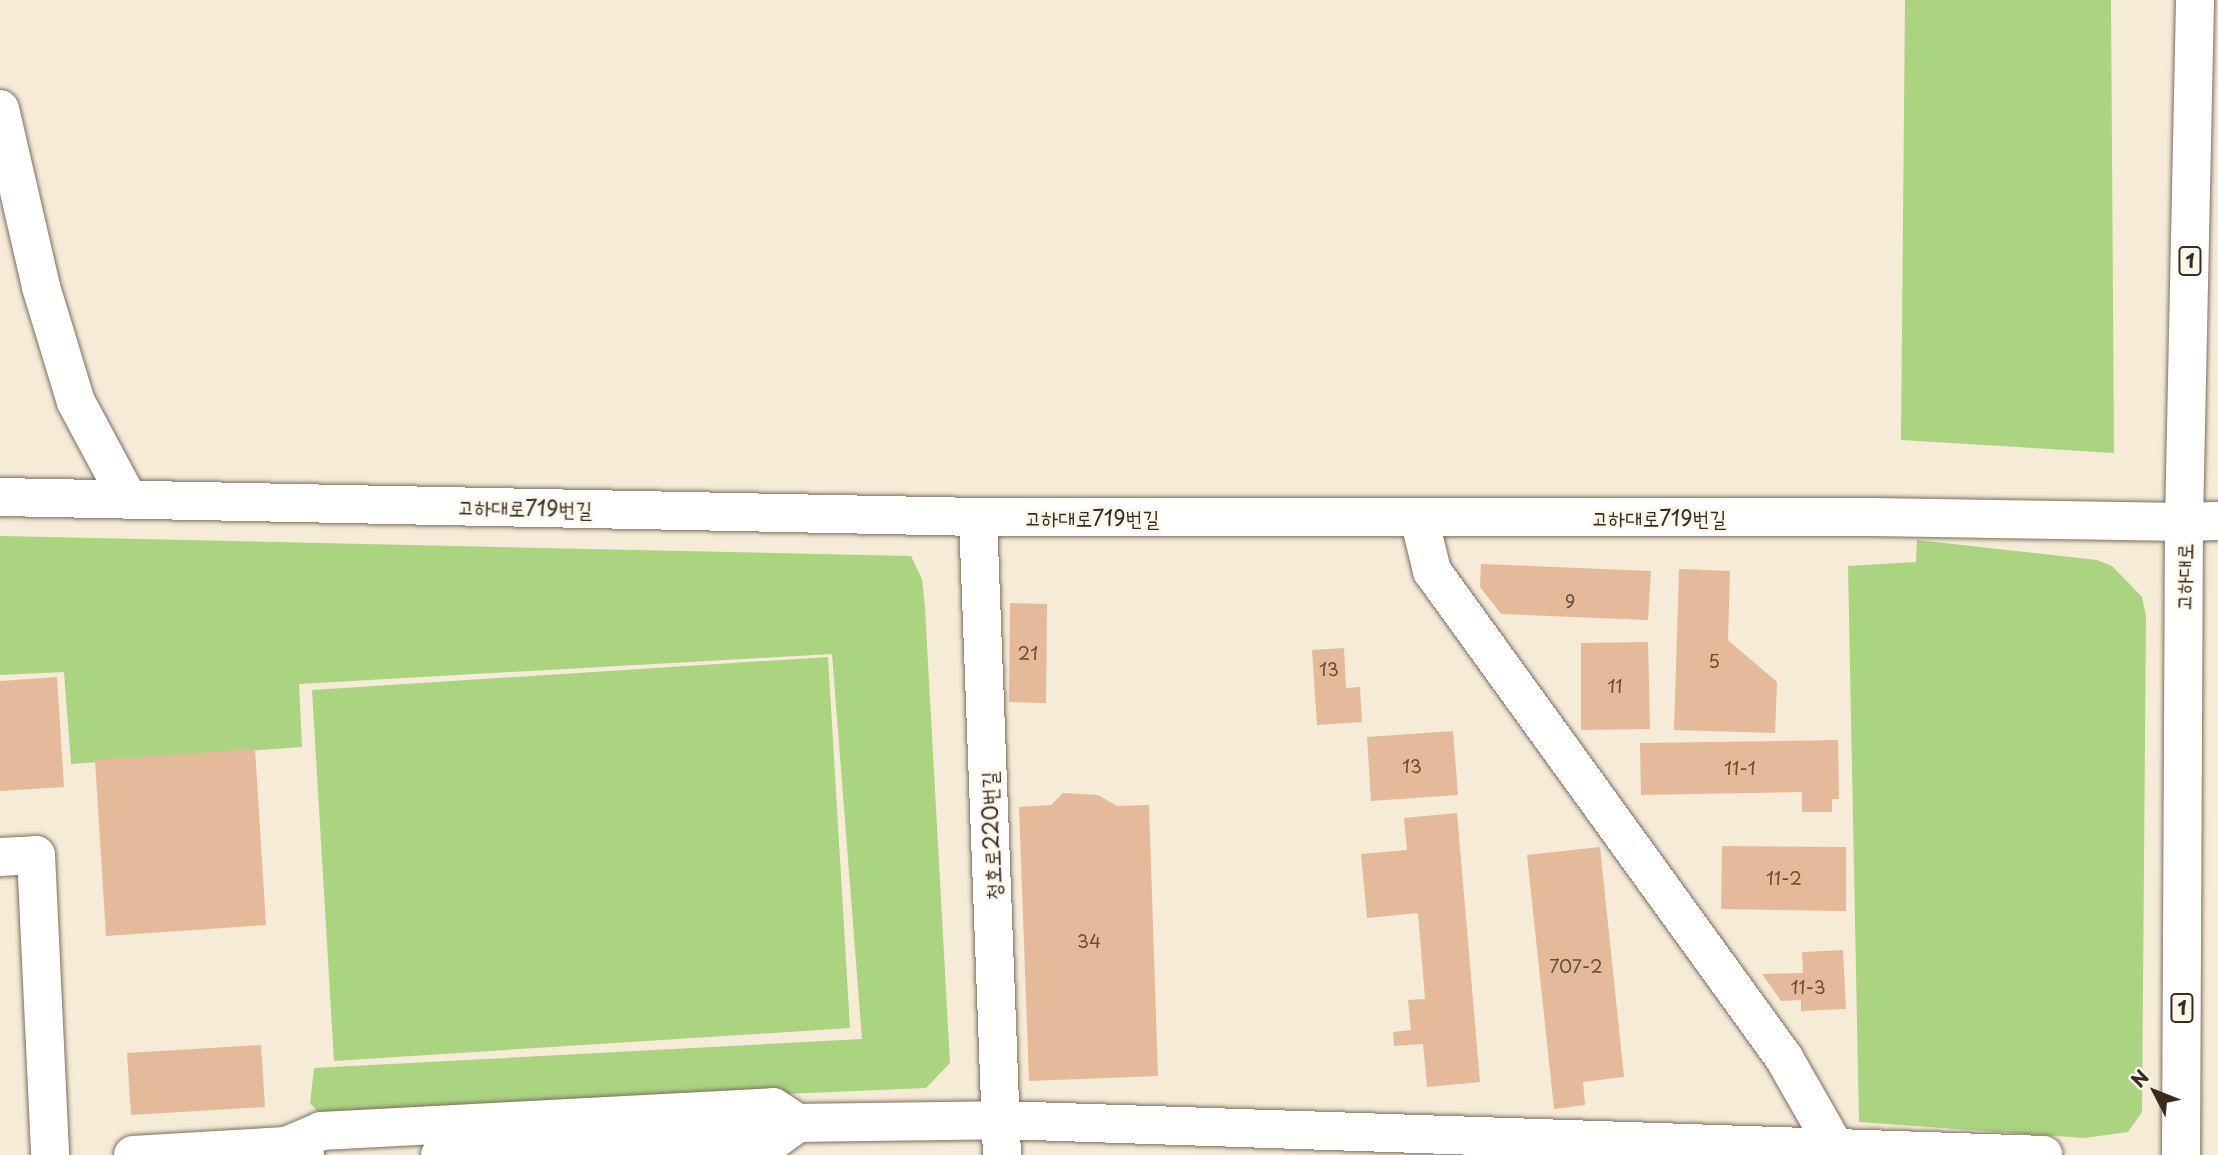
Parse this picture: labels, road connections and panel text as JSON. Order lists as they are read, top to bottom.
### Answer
{
  "streets": {
    "street": [
      "1",
      "고하대로719번길",
      "고하대로",
      "청호로220번길"
    ]
  },
  "crossings": [
    ["고하대로719번길", "고하대로"],
    ["고하대로719번길", "청호로220번길"]
  ],
  "house_numbers": [
    "9",
    "21",
    "5",
    "13",
    "11",
    "13",
    "11-1",
    "11-2",
    "34",
    "707-2",
    "11-3"
  ],
  "north": "top left"
}
